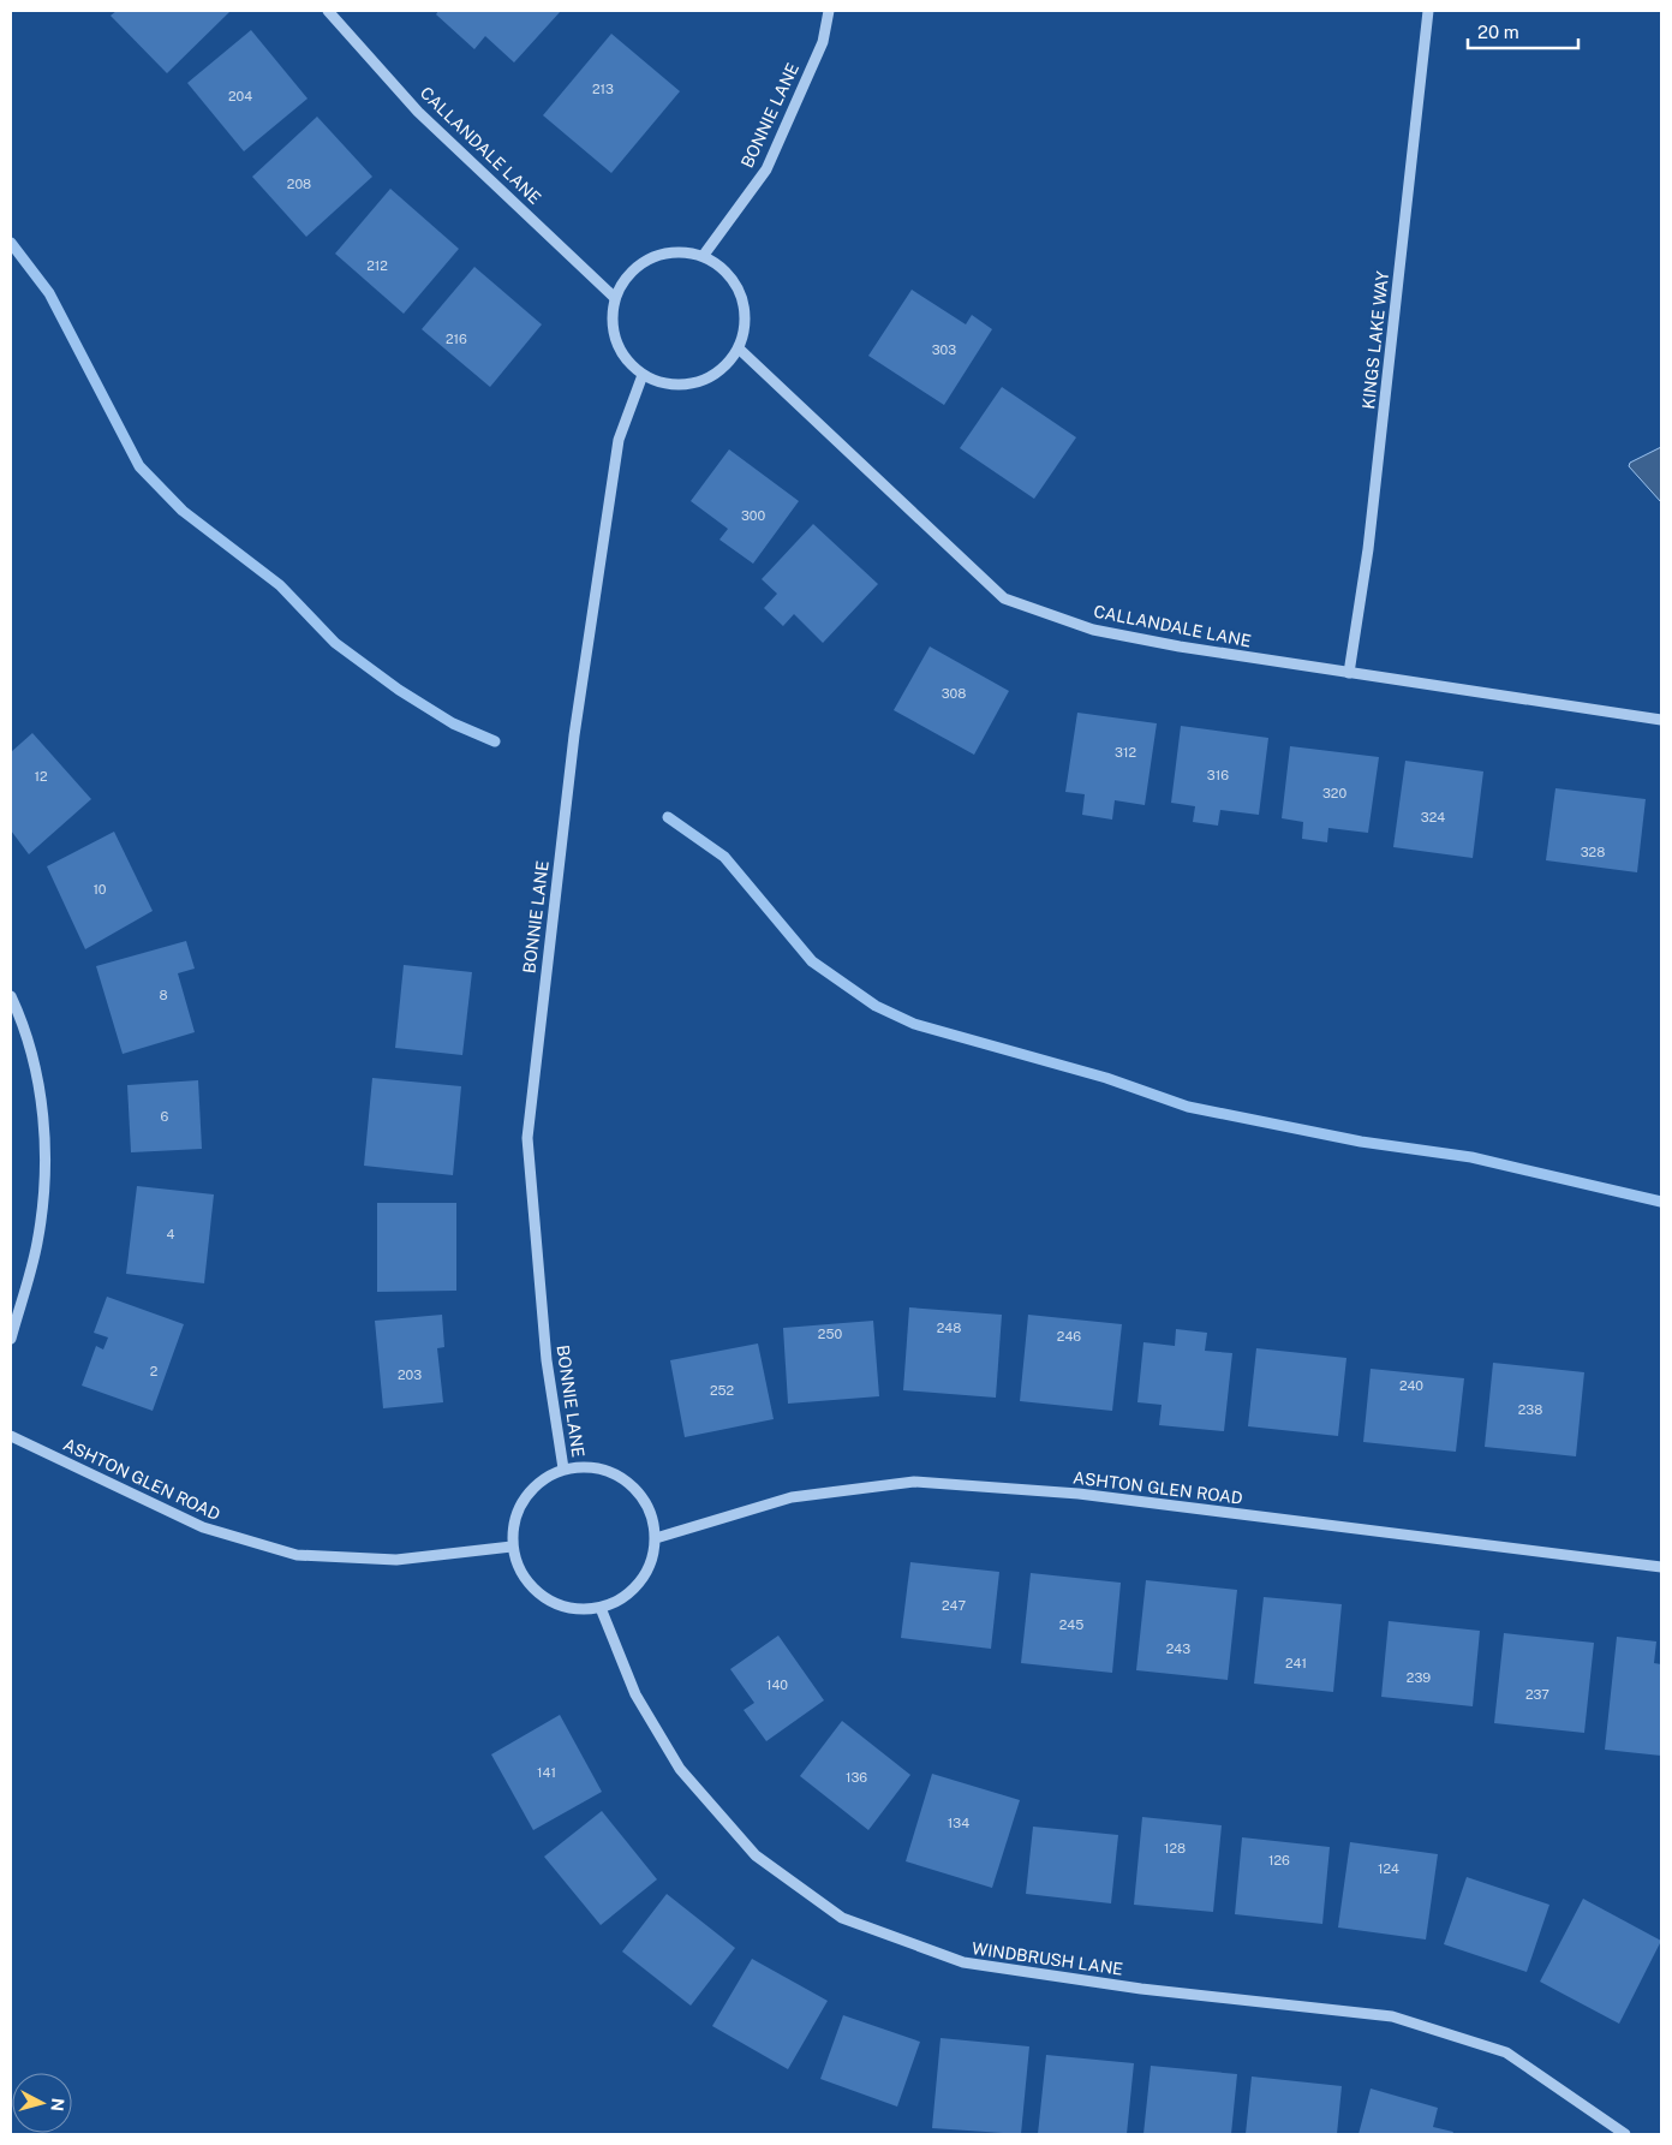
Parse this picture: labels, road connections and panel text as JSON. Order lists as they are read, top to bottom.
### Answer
{
  "streets": {
    "street": [
      "BONNIE LANE",
      "CALLANDALE LANE",
      "KINGS LAKE WAY",
      "ASHTON GLEN ROAD",
      "WINDBRUSH LANE"
    ]
  },
  "crossings": [
    ["BONNIE LANE", "CALLANDALE LANE"],
    ["BONNIE LANE", "ASHTON GLEN ROAD"],
    ["BONNIE LANE", "WINDBRUSH LANE"],
    ["CALLANDALE LANE", "KINGS LAKE WAY"],
    ["ASHTON GLEN ROAD", "WINDBRUSH LANE"]
  ],
  "house_numbers": [
    "213",
    "204",
    "208",
    "212",
    "216",
    "303",
    "300",
    "308",
    "312",
    "316",
    "12",
    "320",
    "324",
    "328",
    "10",
    "8",
    "6",
    "4",
    "248",
    "250",
    "246",
    "2",
    "203",
    "240",
    "252",
    "238",
    "247",
    "245",
    "243",
    "241",
    "239",
    "140",
    "237",
    "141",
    "136",
    "134",
    "128",
    "126",
    "124"
  ],
  "scale_bar": "20 m",
  "north": "right"
}
